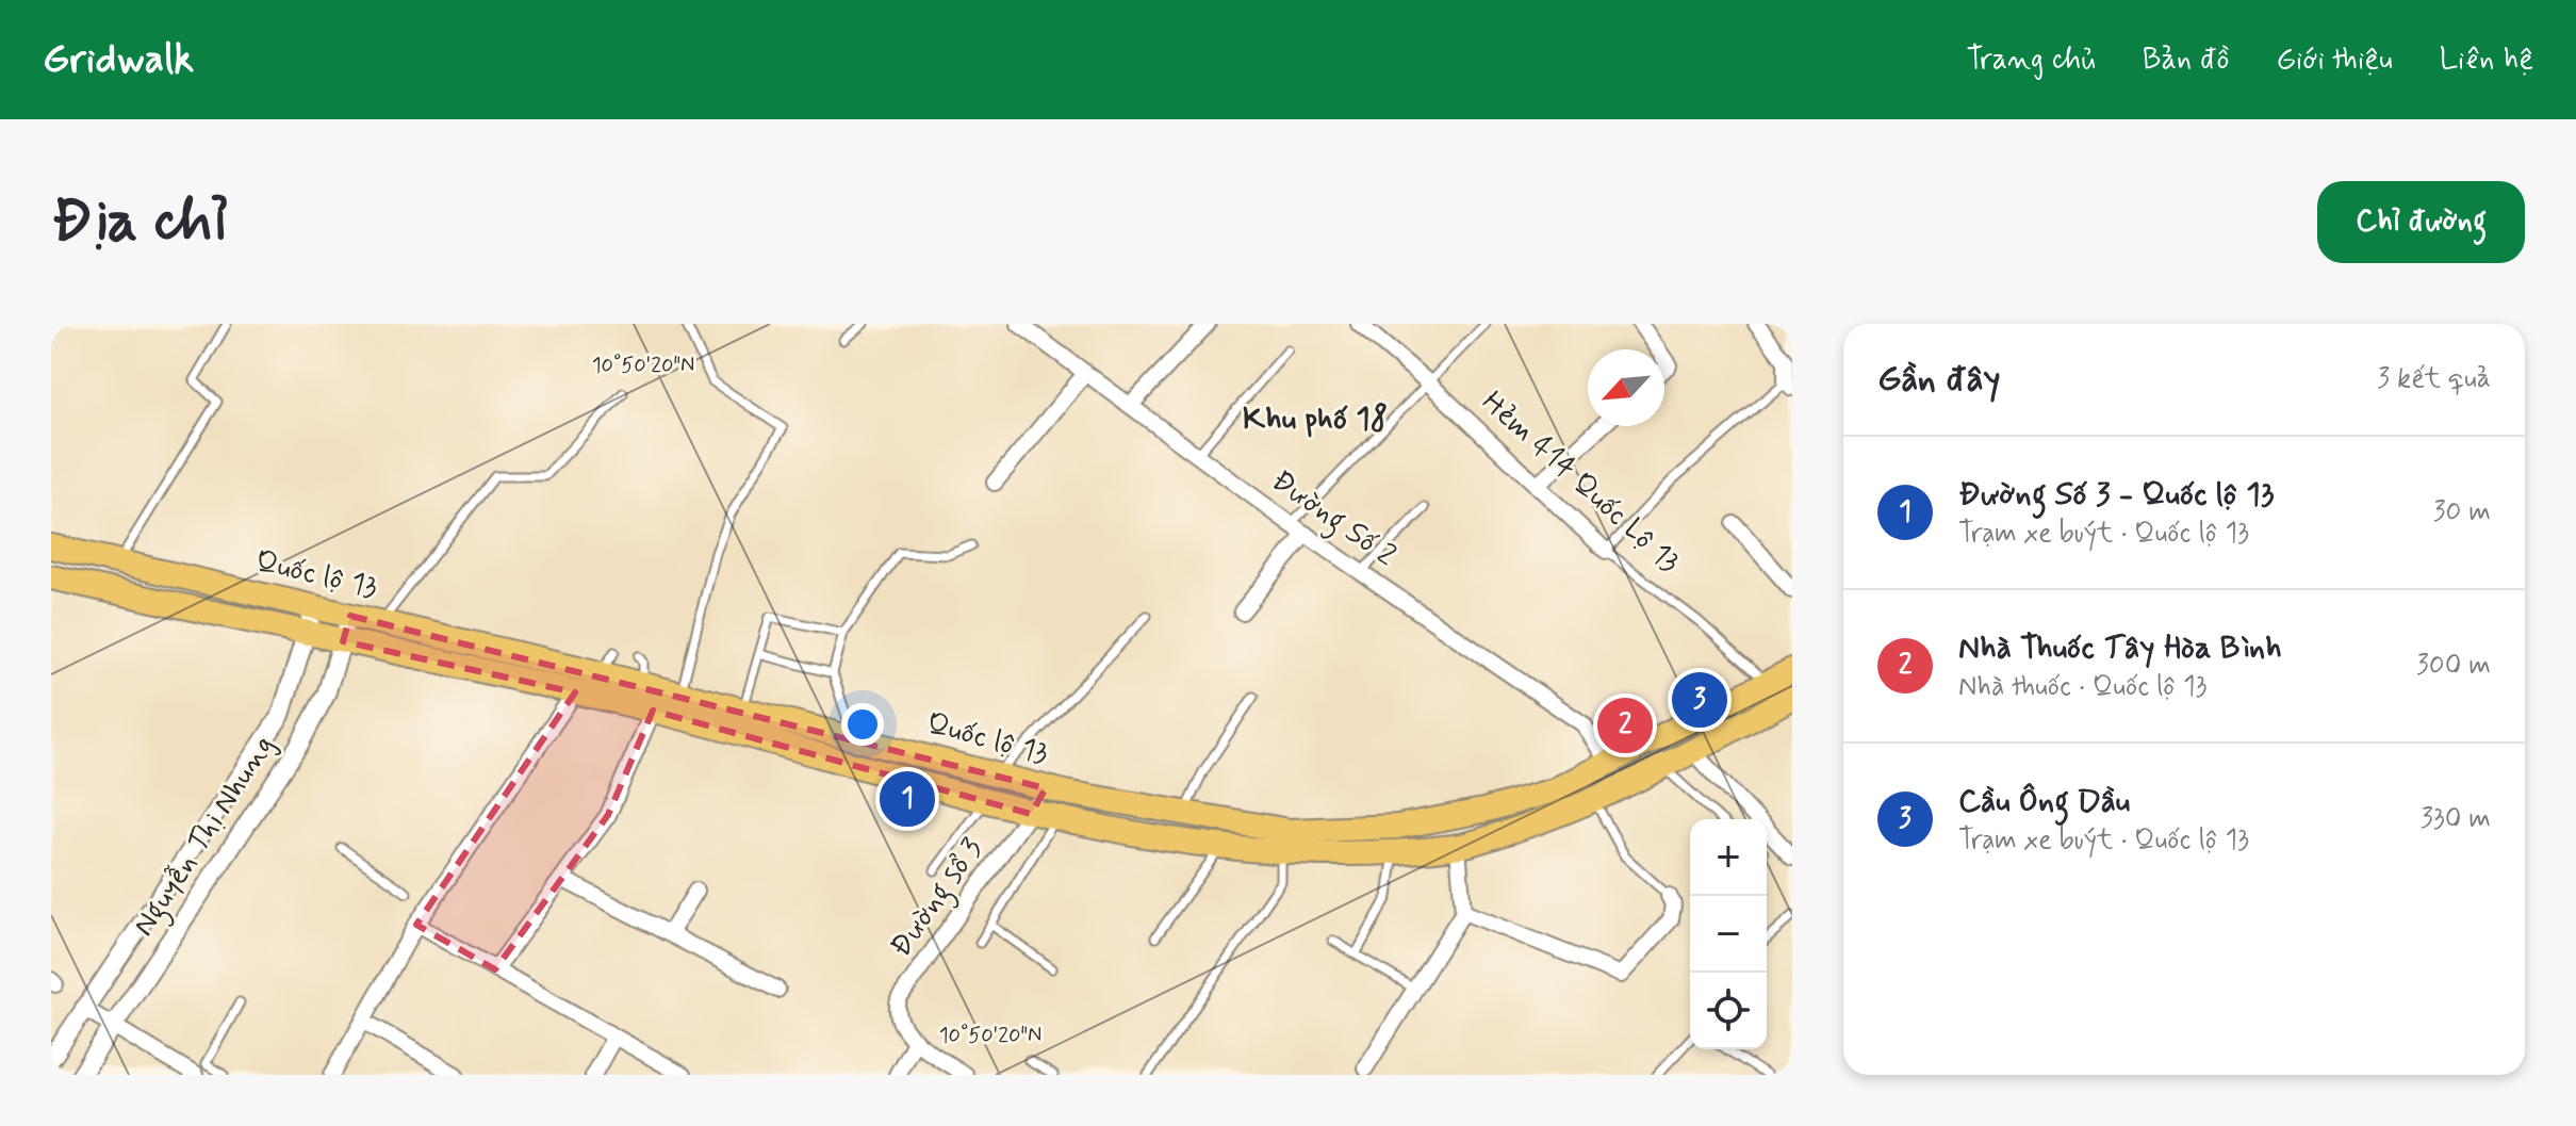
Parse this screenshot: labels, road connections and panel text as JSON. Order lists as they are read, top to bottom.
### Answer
{
  "streets": {
    "highway": ["Quốc lộ 13"],
    "street": [
      "Hẻm 414 Quốc Lộ 13",
      "Đường Số 2",
      "Nguyễn Thị Nhung",
      "Đường sổ 3"
    ]
  },
  "crossings": [
    ["Hẻm 414 Quốc Lộ 13", "Quốc lộ 13"],
    ["Đường Số 2", "Quốc lộ 13"],
    ["Quốc lộ 13", "Nguyễn Thị Nhung"],
    ["Quốc lộ 13", "Đường sổ 3"]
  ],
  "districts": ["Khu phố 18"],
  "north": "bottom left",
  "page": {
    "header": "Gridwalk",
    "nav": [
      "Trang chủ",
      "Bản đồ",
      "Giới thiệu",
      "Liên hệ"
    ],
    "buttons": "Chỉ đường",
    "title": "Địa chỉ",
    "heading": ["Gần đây", "3 kết quả"],
    "list": [
      {
        "mark": "1",
        "name": "Đường Số 3 - Quốc lộ 13",
        "note": "Trạm xe buýt · Quốc lộ 13",
        "value": "30 m"
      },
      {
        "mark": "2",
        "name": "Nhà Thuốc Tây Hòa Bình",
        "note": "Nhà thuốc · Quốc lộ 13",
        "value": "300 m"
      },
      {
        "mark": "3",
        "name": "Cầu Ông Dầu",
        "note": "Trạm xe buýt · Quốc lộ 13",
        "value": "330 m"
      }
    ],
    "pins": ["3", "2", "1"],
    "map_buttons": ["+", "−"]
  },
  "coordinates": ["10°50'20\"N"]
}
